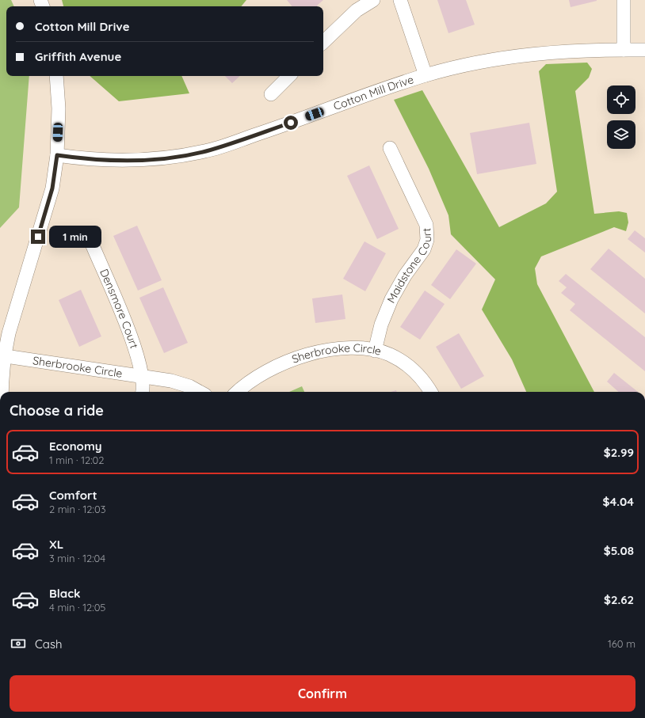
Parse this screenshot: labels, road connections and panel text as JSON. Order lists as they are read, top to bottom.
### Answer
{
  "streets": {
    "street": [
      "Cotton Mill Drive",
      "Maidstone Court",
      "Densmore Court",
      "Sherbrooke Circle"
    ]
  },
  "crossings": [
    ["Maidstone Court", "Sherbrooke Circle"],
    ["Densmore Court", "Sherbrooke Circle"]
  ],
  "page": {
    "banner": ["Cotton Mill Drive", "Griffith Avenue"],
    "bubble": "1 min",
    "heading": "Choose a ride",
    "list": [
      {
        "name": "Economy",
        "note": "1 min · 12:02",
        "value": "$2.99"
      },
      {
        "name": "Comfort",
        "note": "2 min · 12:03",
        "value": "$4.04"
      },
      {
        "name": "XL",
        "note": "3 min · 12:04",
        "value": "$5.08"
      },
      {
        "name": "Black",
        "note": "4 min · 12:05",
        "value": "$2.62"
      }
    ],
    "pay": ["Cash", "160 m"],
    "buttons": "Confirm"
  }
}
